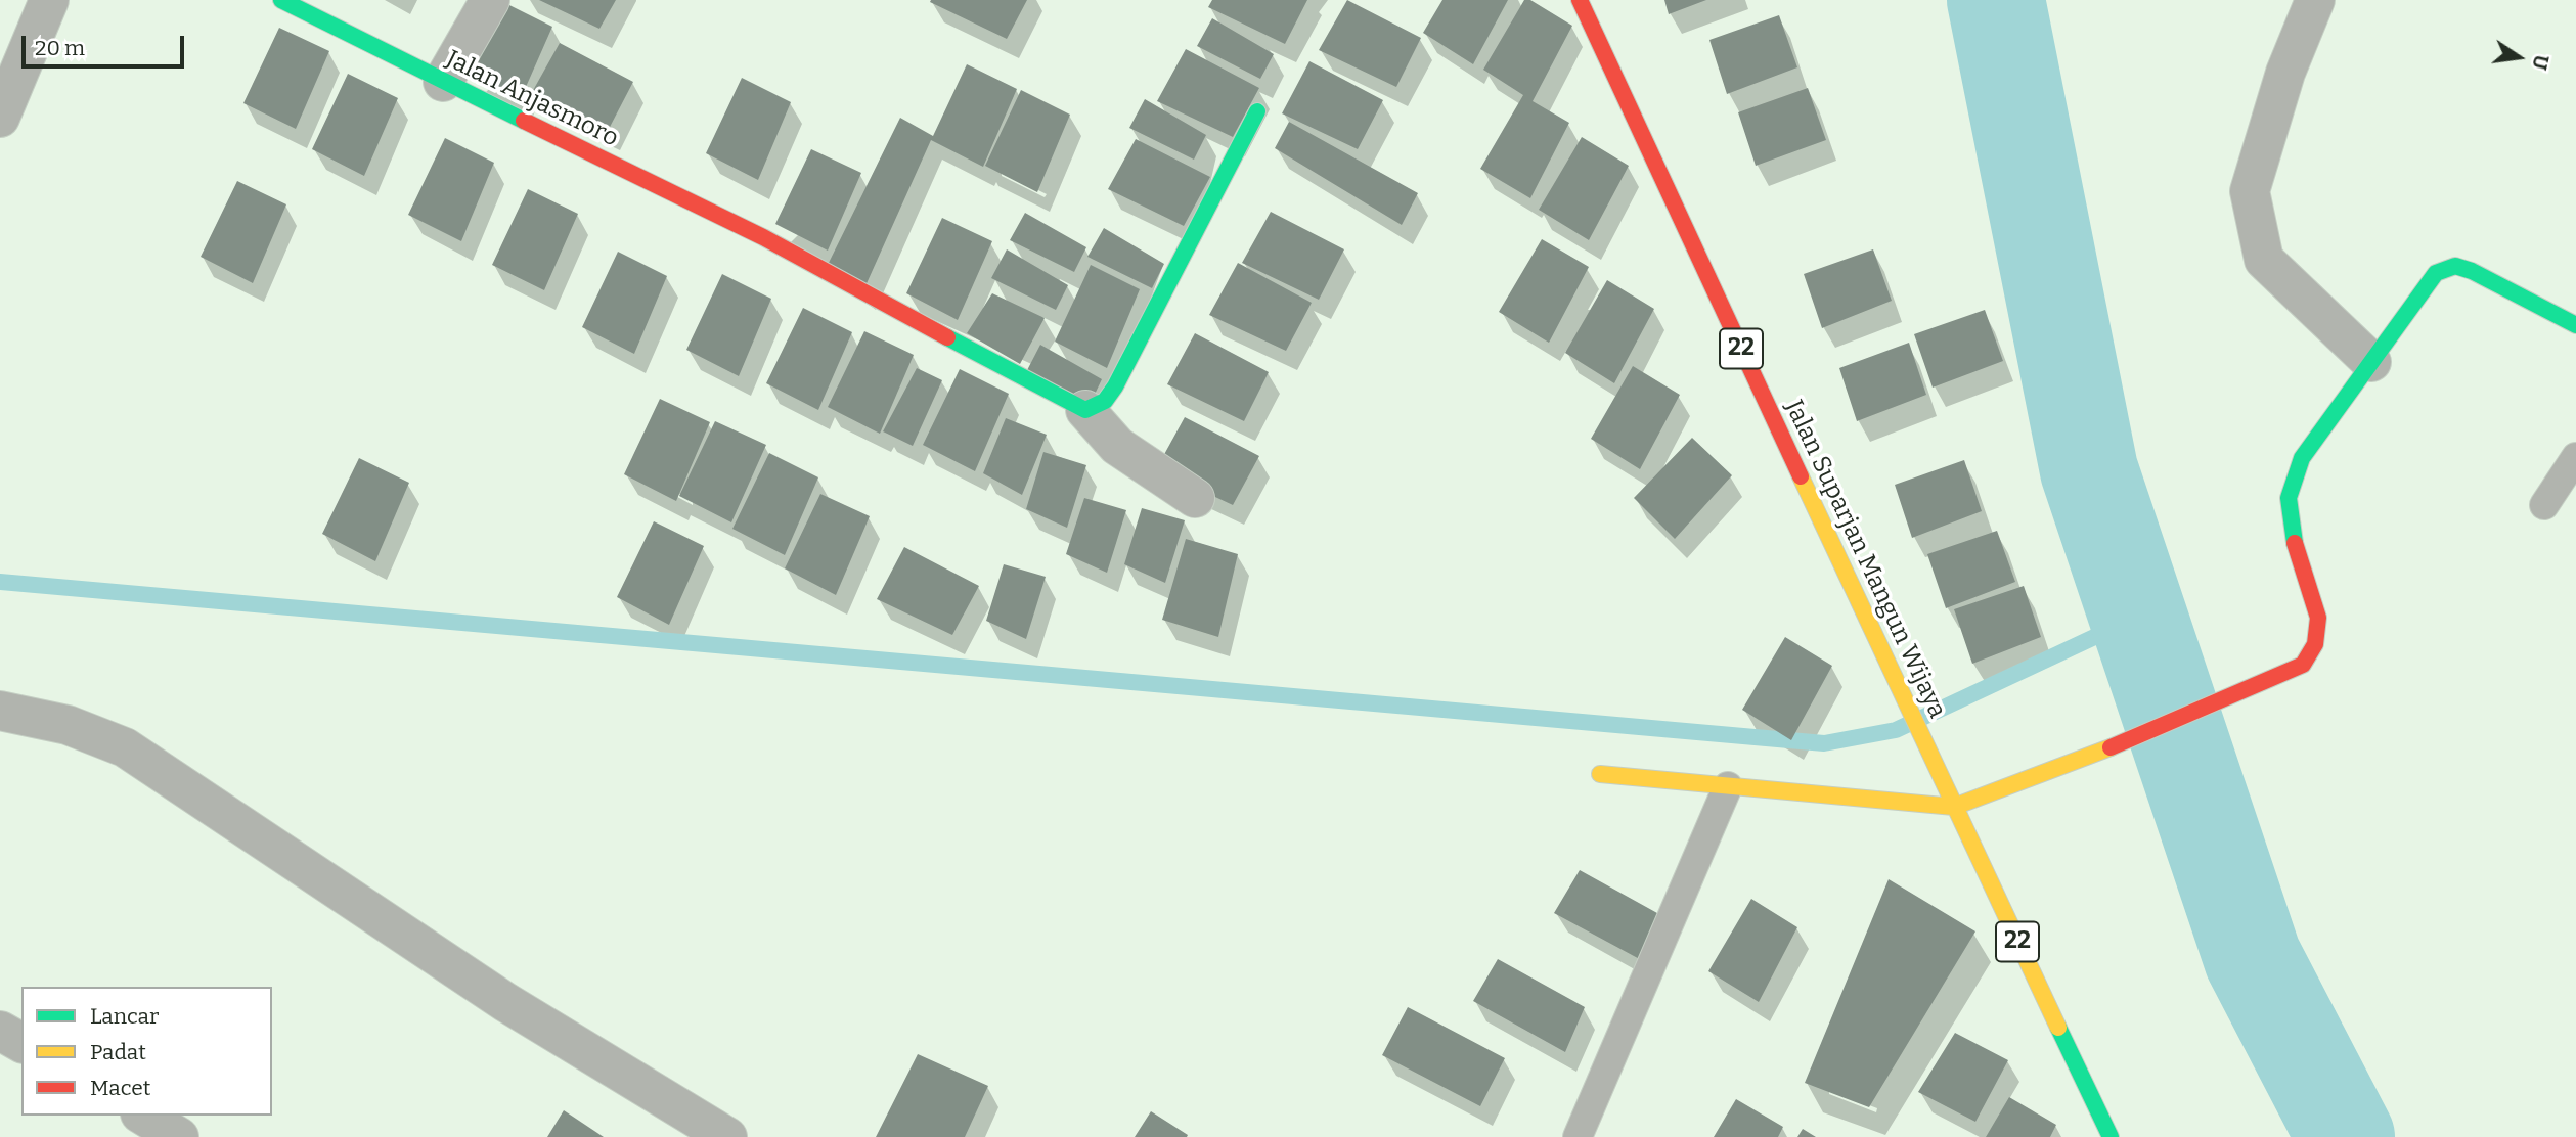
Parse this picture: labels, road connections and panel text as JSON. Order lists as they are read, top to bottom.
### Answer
{
  "streets": {
    "main road": ["Jalan Anjasmoro", "22", "Jalan Suparjan Mangun Wijaya"]
  },
  "legend": ["Lancar", "Padat", "Macet"],
  "scale_bar": "20 m",
  "north": "right"
}
